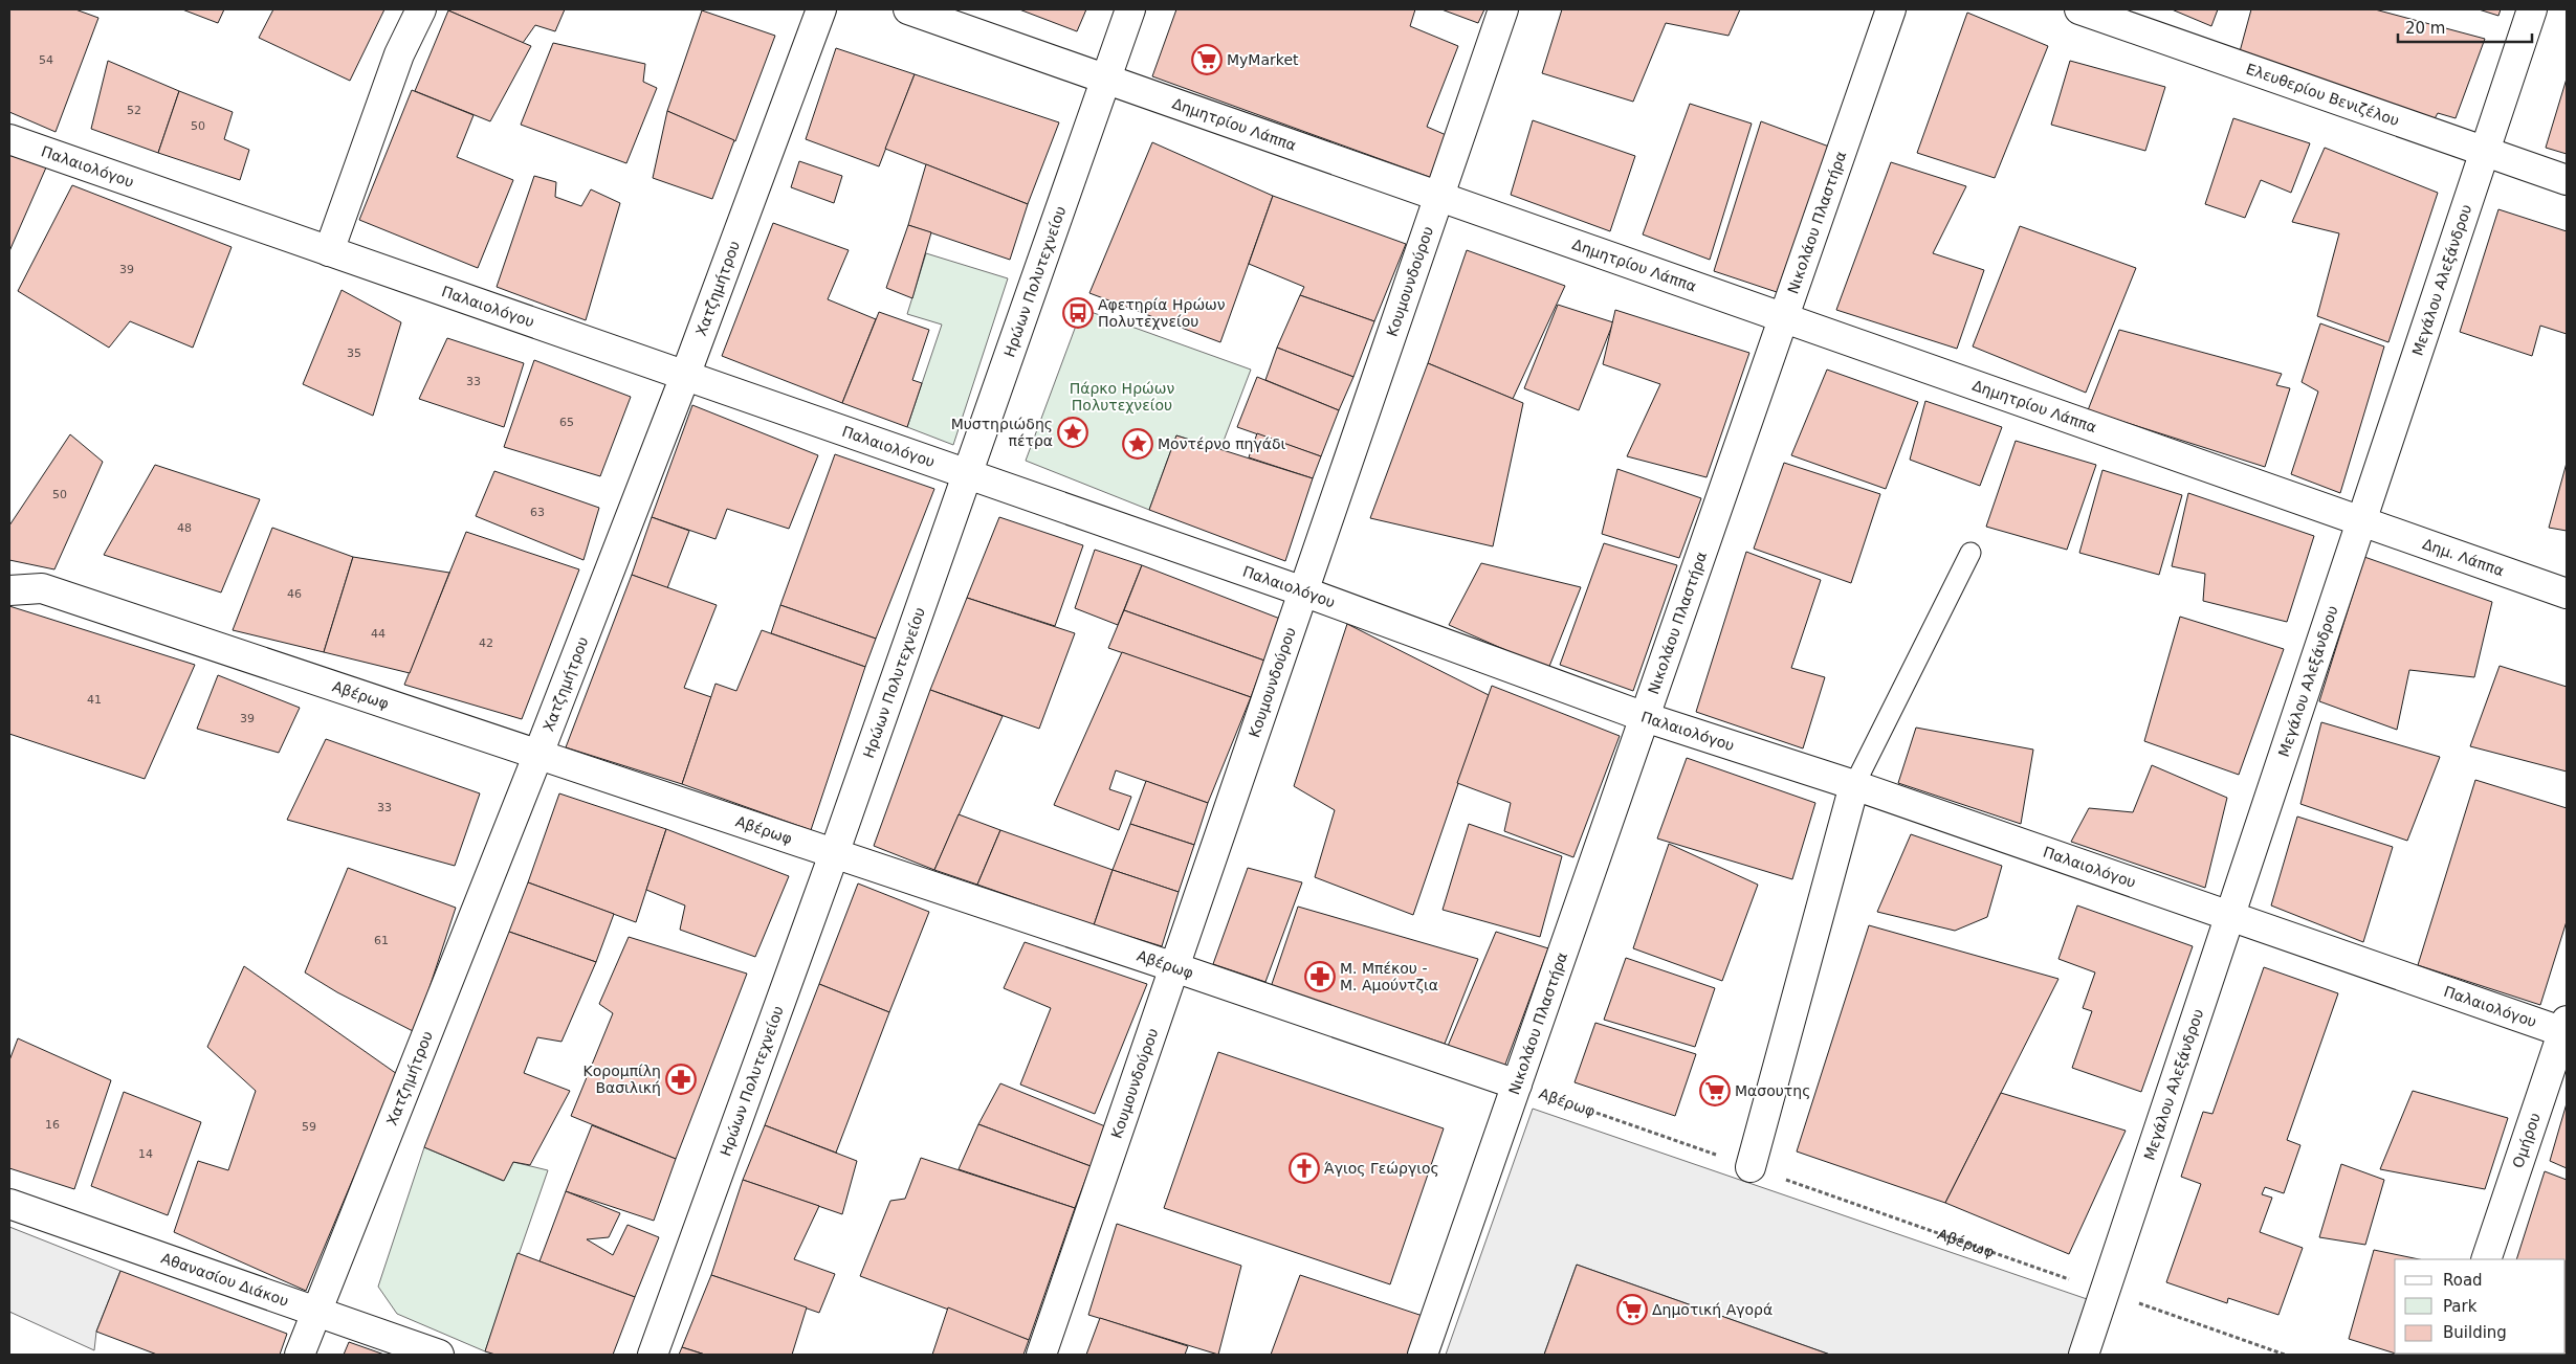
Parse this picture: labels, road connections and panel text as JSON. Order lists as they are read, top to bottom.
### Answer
{
  "streets": {
    "street": [
      "Ελευθερίου Βενιζέλου",
      "Δημητρίου Λάππα",
      "Παλαιολόγου",
      "Νικολάου Πλαστήρα",
      "Μεγάλου Αλεξάνδρου",
      "Κουμουνδούρου",
      "Ηρώων Πολυτεχνείου",
      "Χατζημήτρου",
      "Δημ. Λάππα",
      "Αβέρωφ",
      "Ομήρου",
      "Αθανασίου Διάκου"
    ]
  },
  "crossings": [
    ["Ελευθερίου Βενιζέλου", "Μεγάλου Αλεξάνδρου"],
    ["Δημητρίου Λάππα", "Νικολάου Πλαστήρα"],
    ["Δημητρίου Λάππα", "Μεγάλου Αλεξάνδρου"],
    ["Δημητρίου Λάππα", "Κουμουνδούρου"],
    ["Δημητρίου Λάππα", "Ηρώων Πολυτεχνείου"],
    ["Δημητρίου Λάππα", "Δημ. Λάππα"],
    ["Παλαιολόγου", "Νικολάου Πλαστήρα"],
    ["Παλαιολόγου", "Μεγάλου Αλεξάνδρου"],
    ["Παλαιολόγου", "Κουμουνδούρου"],
    ["Παλαιολόγου", "Ηρώων Πολυτεχνείου"],
    ["Παλαιολόγου", "Χατζημήτρου"],
    ["Παλαιολόγου", "Ομήρου"],
    ["Νικολάου Πλαστήρα", "Αβέρωφ"],
    ["Μεγάλου Αλεξάνδρου", "Δημ. Λάππα"],
    ["Μεγάλου Αλεξάνδρου", "Αβέρωφ"],
    ["Κουμουνδούρου", "Αβέρωφ"],
    ["Ηρώων Πολυτεχνείου", "Αβέρωφ"],
    ["Χατζημήτρου", "Αβέρωφ"],
    ["Χατζημήτρου", "Αθανασίου Διάκου"]
  ],
  "parks": ["Πάρκο Ηρώων Πολυτεχνείου"],
  "places": {
    "supermarket": ["MyMarket", "Μασουτης", "Δημοτική Αγορά"],
    "bus stop": ["Αφετηρία Ηρώων Πολυτεχνείου"],
    "place": ["Μυστηριώδης πέτρα", "Μοντέρνο πηγάδι"],
    "pharmacy": ["Μ. Μπέκου - Μ. Αμούντζια", "Κορομπίλη Βασιλική"],
    "church": ["Άγιος Γεώργιος"]
  },
  "house_numbers": [
    "54",
    "52",
    "50",
    "39",
    "35",
    "33",
    "65",
    "50",
    "63",
    "48",
    "46",
    "44",
    "42",
    "41",
    "39",
    "33",
    "61",
    "16",
    "59",
    "14"
  ],
  "legend": ["Road", "Park", "Building"],
  "scale_bar": "20 m"
}
